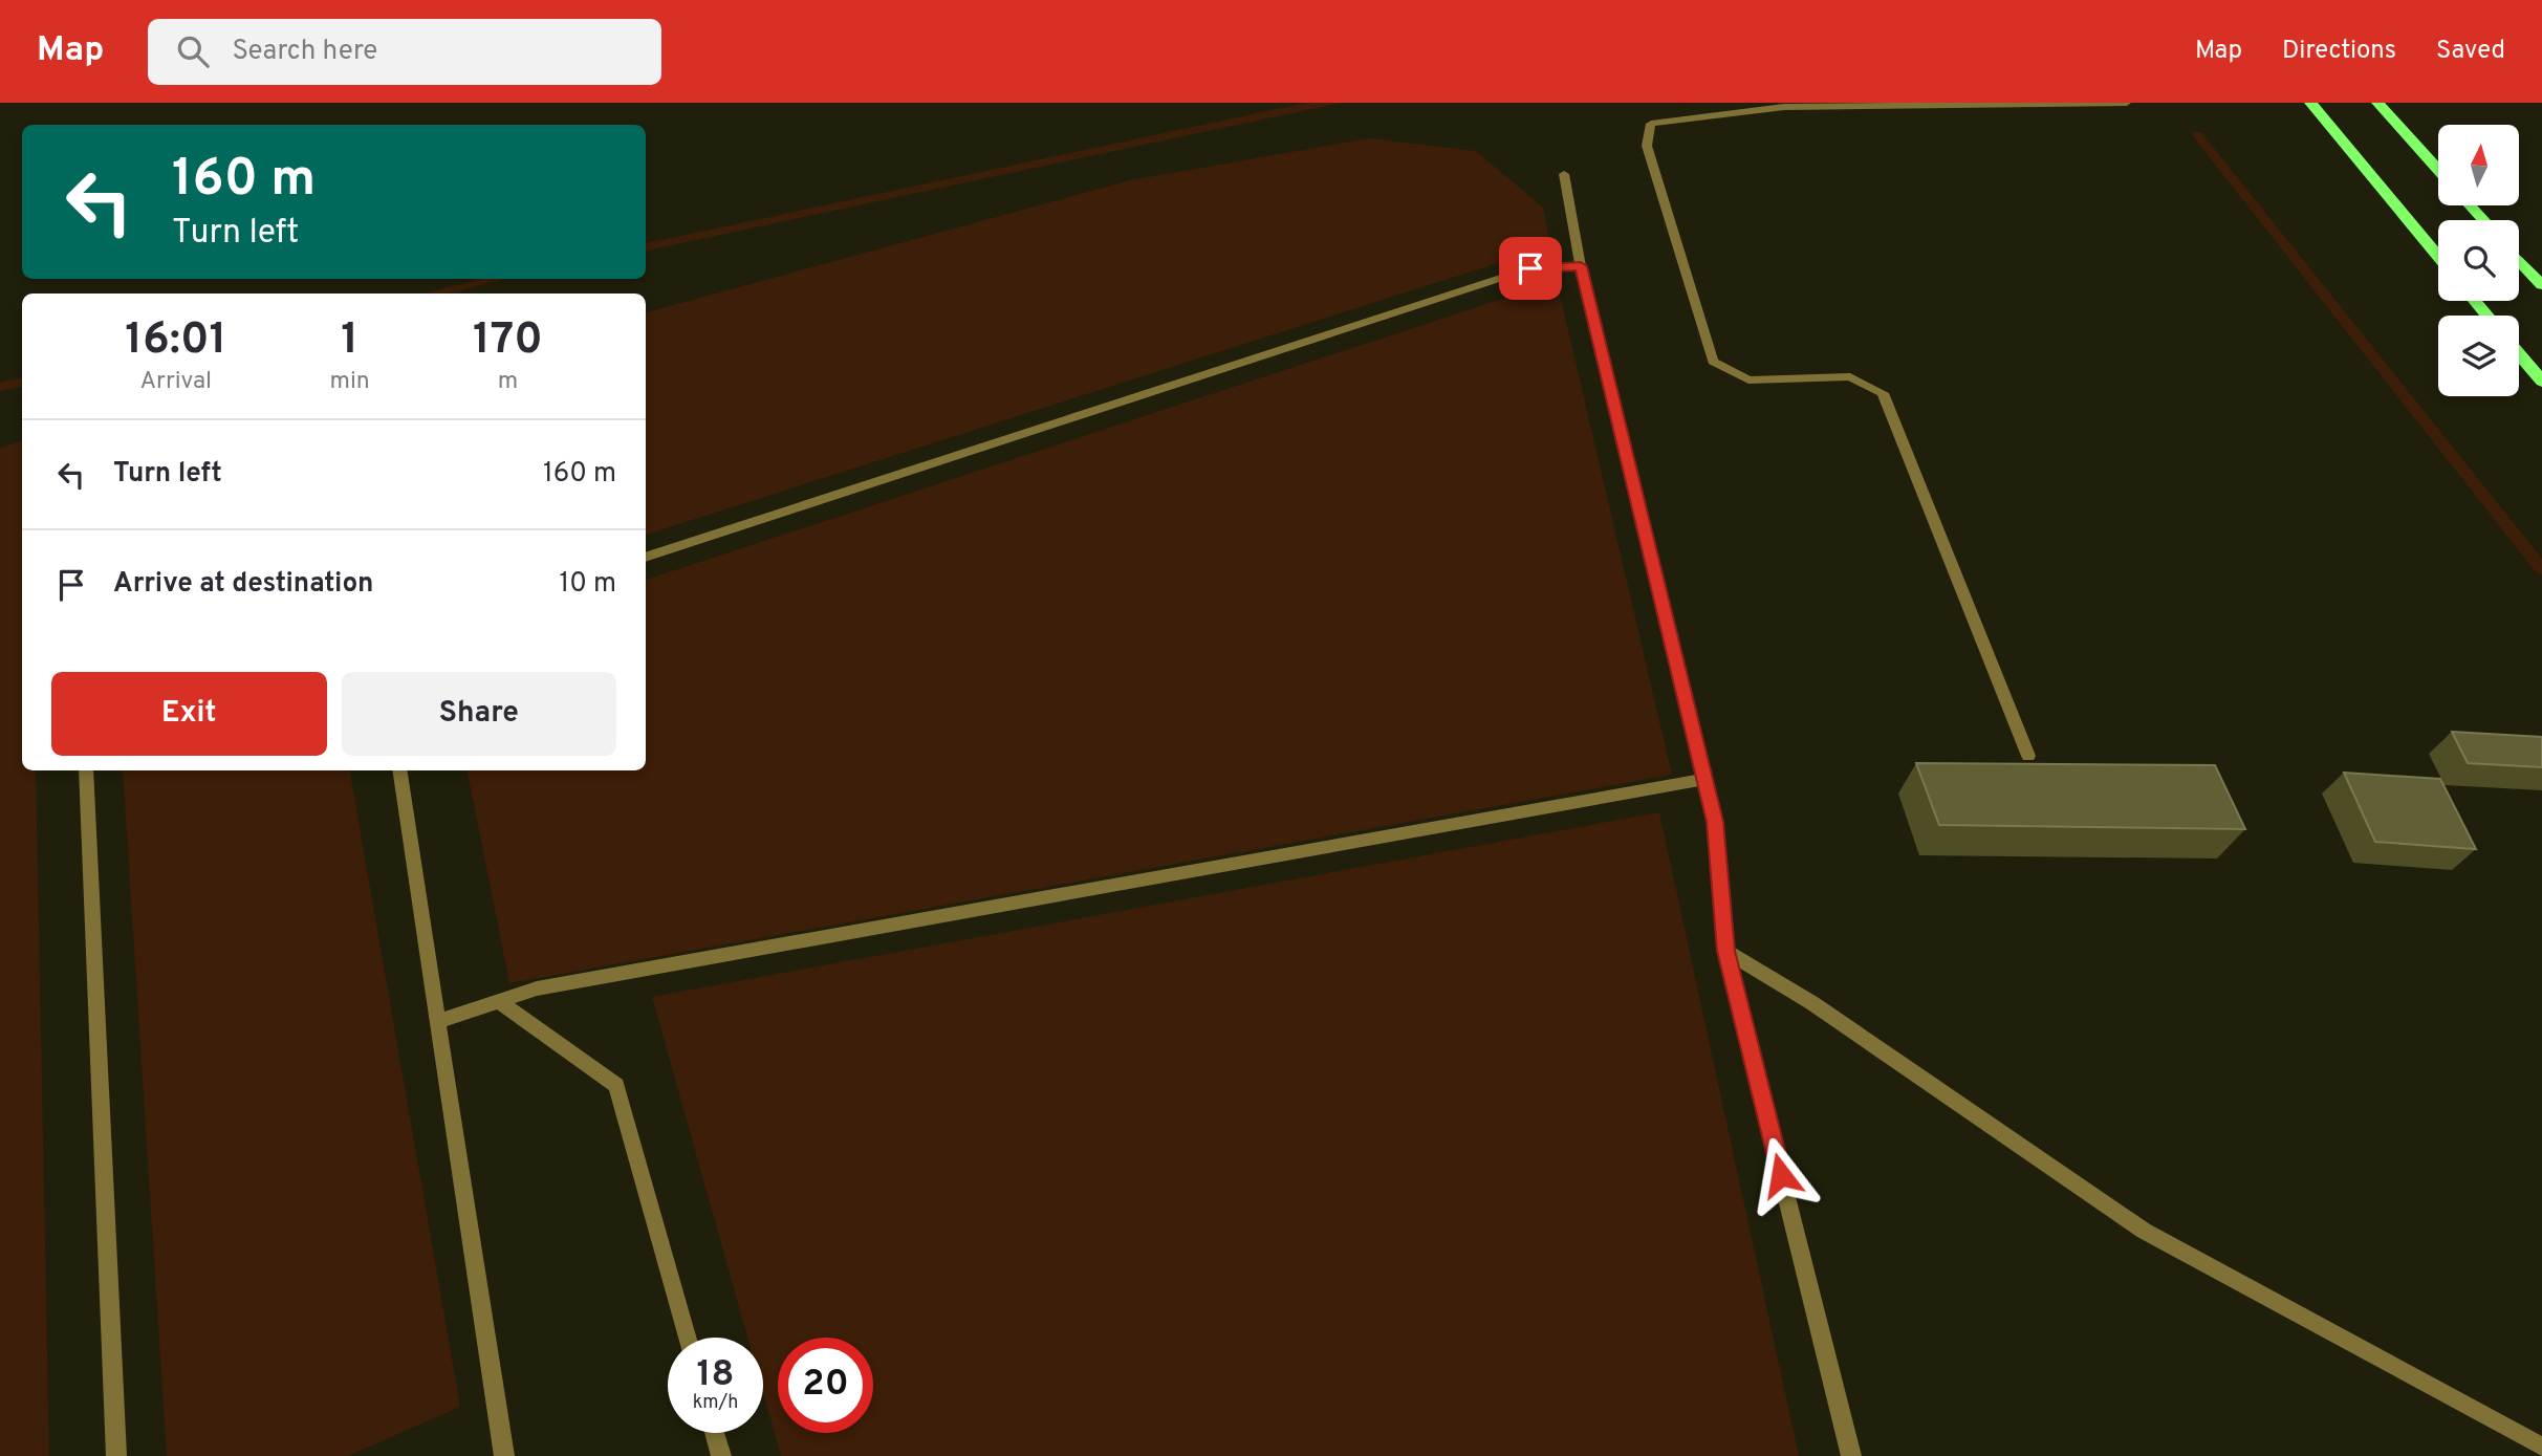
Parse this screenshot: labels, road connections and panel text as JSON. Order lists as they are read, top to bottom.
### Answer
{
  "north": "top",
  "page": {
    "header": "Map",
    "search": "Search here",
    "nav": ["Map", "Directions", "Saved"],
    "turn": ["160 m", "Turn left"],
    "eta": [
      "16:01",
      "Arrival",
      "1",
      "min",
      "170",
      "m"
    ],
    "list": [
      {
        "name": "Turn left",
        "value": "160 m"
      },
      {
        "name": "Arrive at destination",
        "value": "10 m"
      }
    ],
    "buttons": ["Exit", "Share"],
    "speed": "18 km/h",
    "limit": "20"
  }
}
